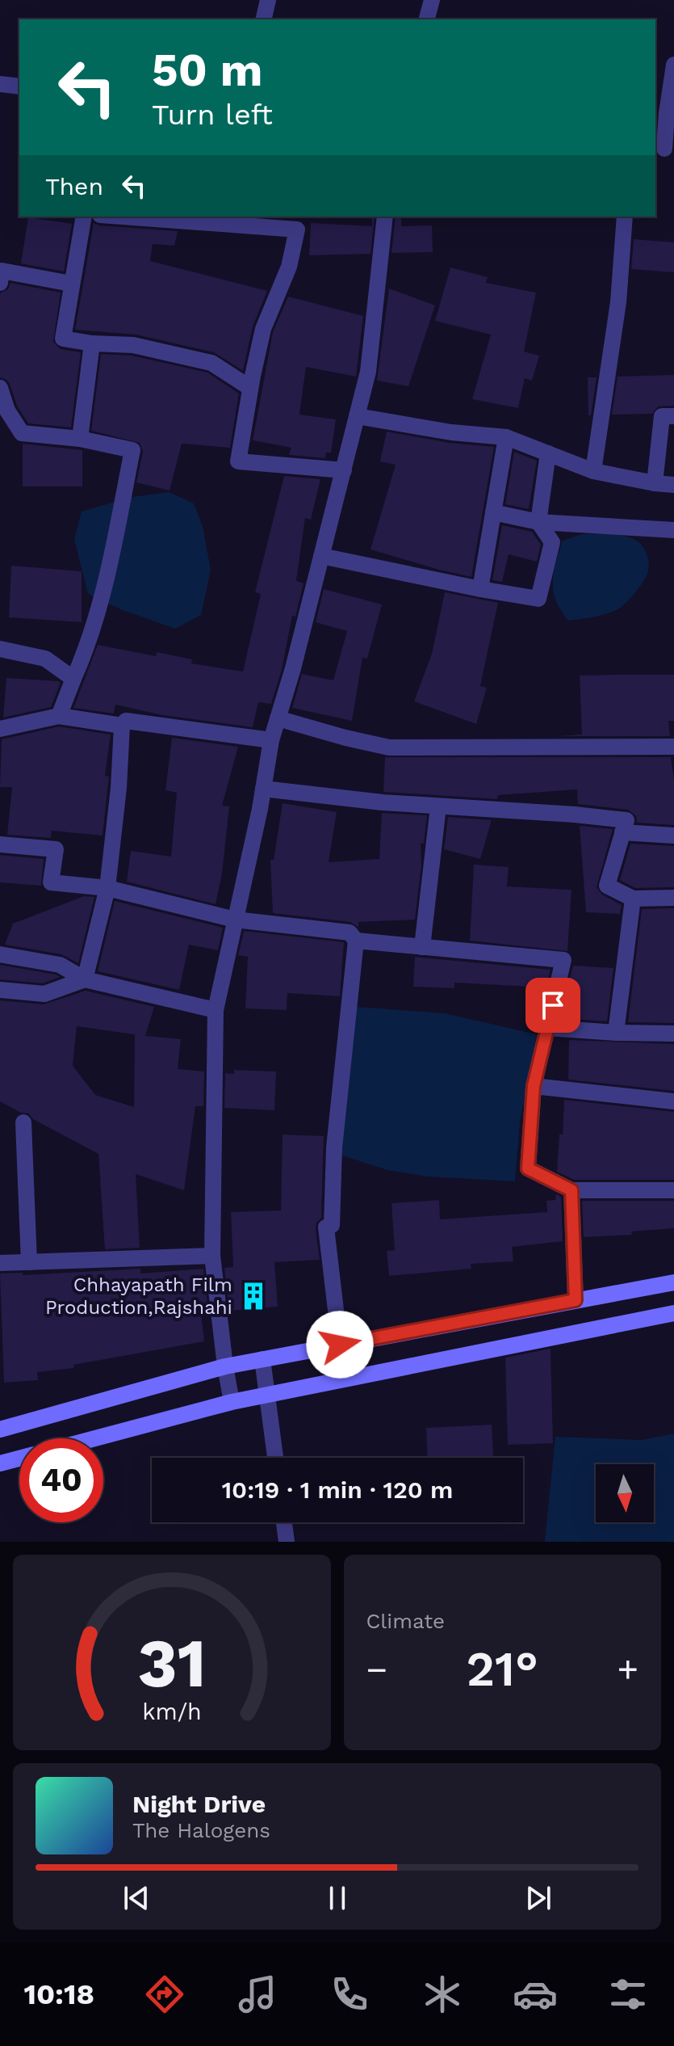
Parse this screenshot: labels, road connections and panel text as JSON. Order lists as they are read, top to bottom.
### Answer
{
  "places": {
    "building": ["Chhayapath Film Production,Rajshahi"]
  },
  "north": "bottom",
  "page": {
    "turn": ["50 m", "Turn left"],
    "then": "Then",
    "limit": "40",
    "trip": "10:19 · 1 min · 120 m",
    "tile": "Climate",
    "heat": ["−", "21°", "+"],
    "song": ["Night Drive", "The Halogens"],
    "tabs": "10:18",
    "gauge": ["31", "km/h"]
  }
}
